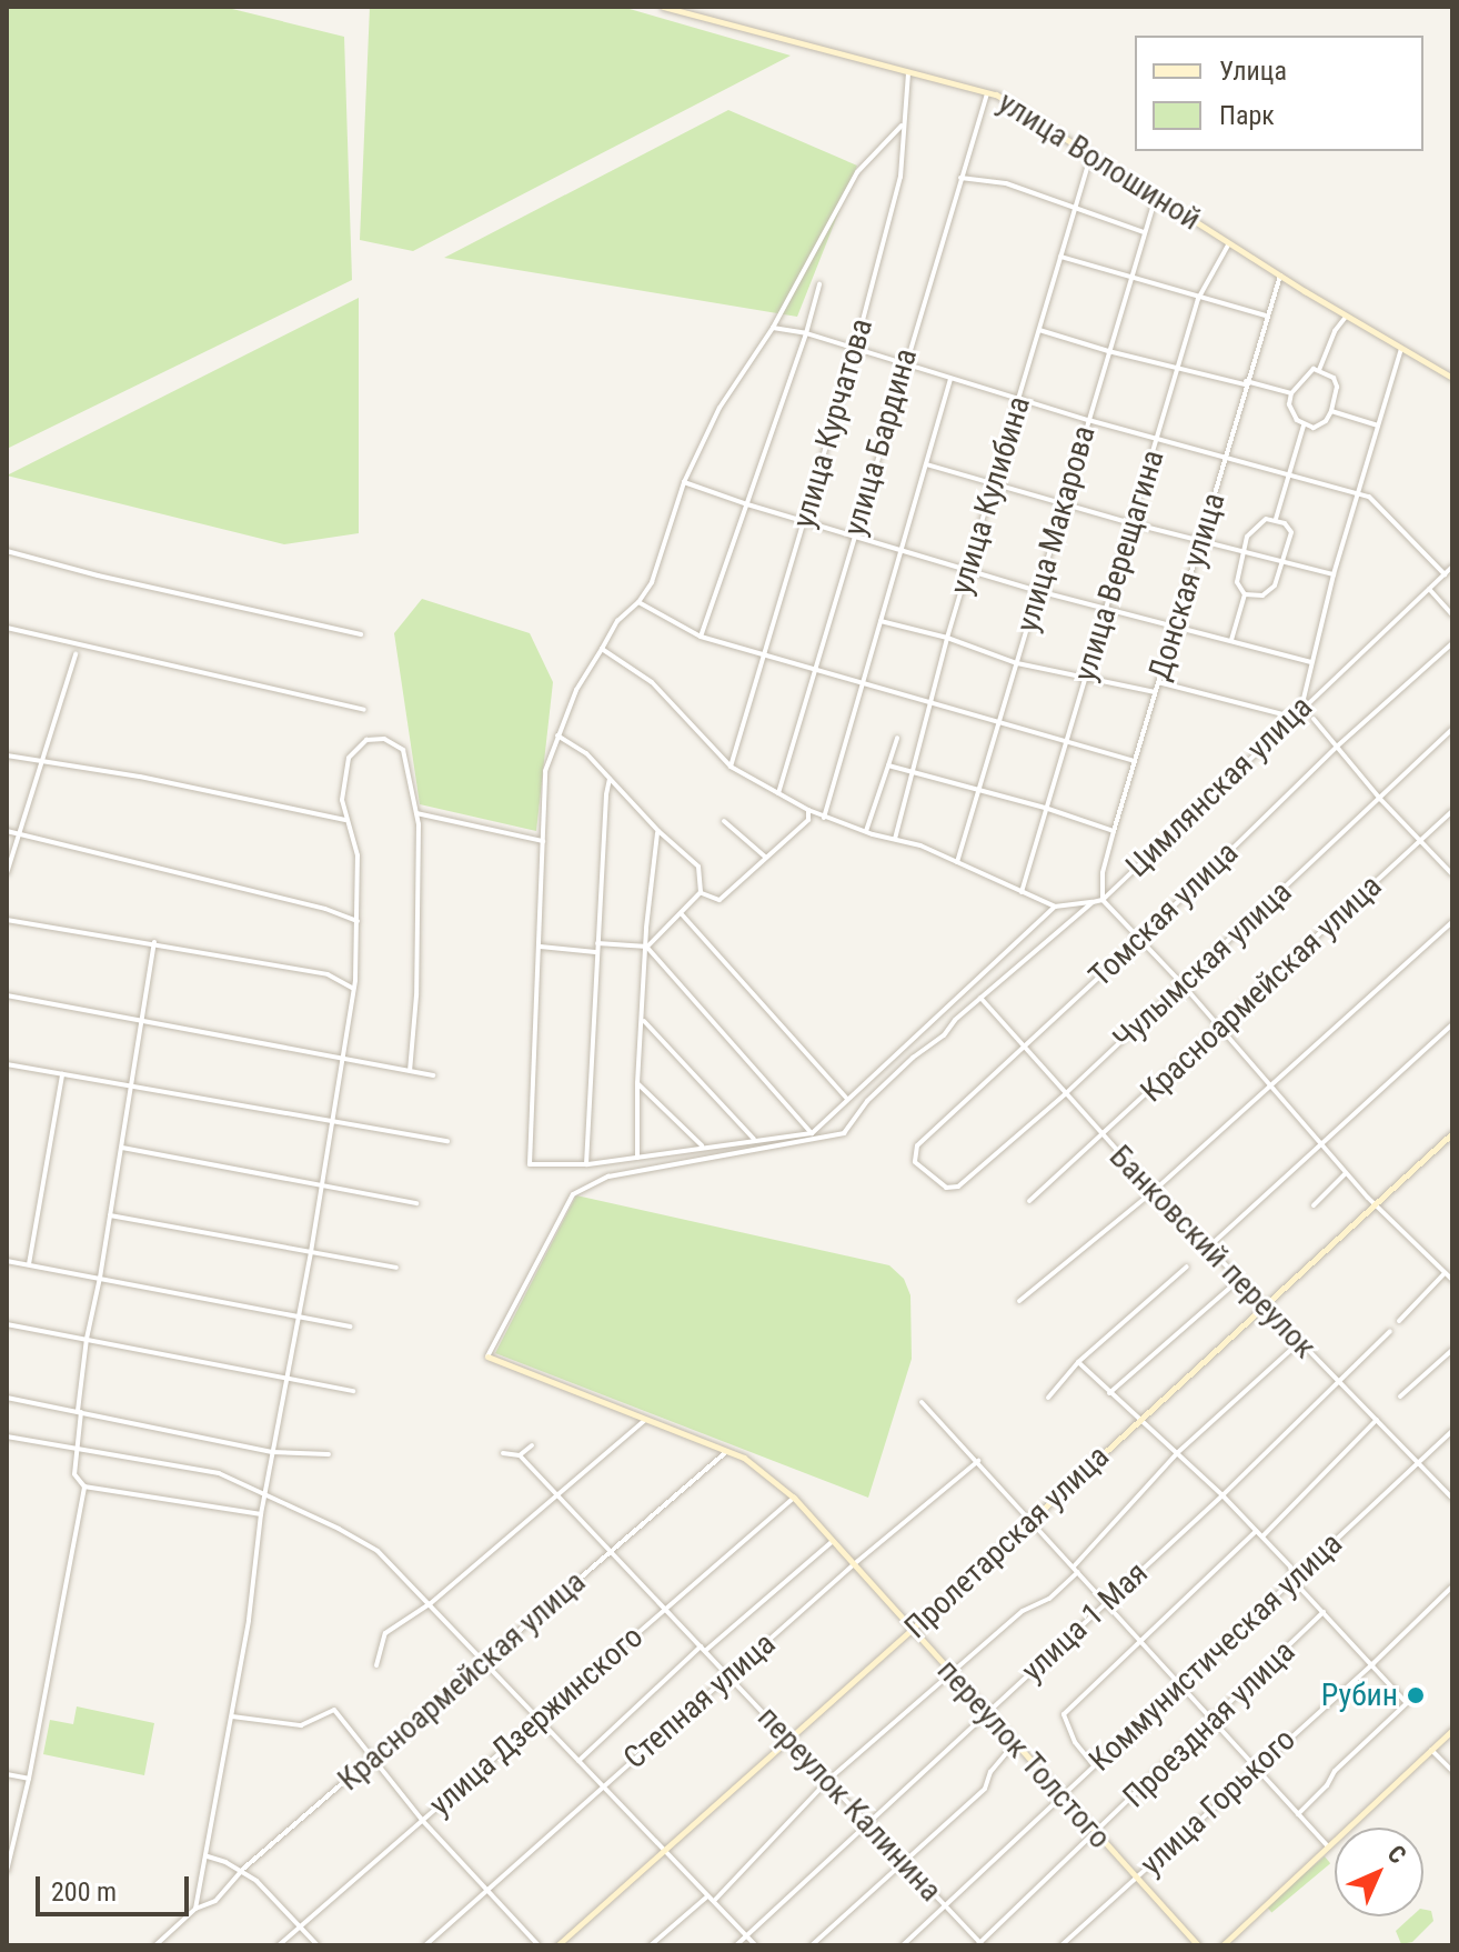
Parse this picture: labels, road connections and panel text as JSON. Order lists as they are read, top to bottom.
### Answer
{
  "streets": {
    "street": [
      "улица Волошиной",
      "улица Курчатова",
      "улица Бардина",
      "улица Кулибина",
      "улица Макарова",
      "улица Верещагина",
      "Донская улица",
      "Цимлянская улица",
      "Томская улица",
      "Чулымская улица",
      "Красноармейская улица",
      "Банковский переулок",
      "Пролетарская улица",
      "улица 1 Мая",
      "Коммунистическая улица",
      "Степная улица",
      "улица Дзержинского",
      "Проездная улица",
      "переулок Толстого",
      "улица Горького",
      "переулок Калинина"
    ]
  },
  "crossings": [
    ["улица Волошиной", "улица Курчатова"],
    ["улица Волошиной", "улица Бардина"],
    ["улица Волошиной", "улица Кулибина"],
    ["улица Волошиной", "улица Макарова"],
    ["улица Волошиной", "улица Верещагина"],
    ["улица Волошиной", "Донская улица"],
    ["Донская улица", "Цимлянская улица"],
    ["Цимлянская улица", "Банковский переулок"],
    ["Цимлянская улица", "переулок Толстого"],
    ["Томская улица", "Чулымская улица"],
    ["Томская улица", "Банковский переулок"],
    ["Чулымская улица", "Банковский переулок"],
    ["Красноармейская улица", "Банковский переулок"],
    ["Красноармейская улица", "переулок Толстого"],
    ["Красноармейская улица", "переулок Калинина"],
    ["Банковский переулок", "Пролетарская улица"],
    ["Банковский переулок", "улица 1 Мая"],
    ["Банковский переулок", "Коммунистическая улица"],
    ["Пролетарская улица", "переулок Толстого"],
    ["Пролетарская улица", "переулок Калинина"],
    ["улица 1 Мая", "переулок Толстого"],
    ["улица 1 Мая", "переулок Калинина"],
    ["Коммунистическая улица", "переулок Толстого"],
    ["Коммунистическая улица", "переулок Калинина"],
    ["Степная улица", "переулок Толстого"],
    ["Степная улица", "переулок Калинина"],
    ["улица Дзержинского", "переулок Толстого"],
    ["улица Дзержинского", "переулок Калинина"],
    ["Проездная улица", "переулок Толстого"],
    ["Проездная улица", "переулок Калинина"],
    ["переулок Толстого", "улица Горького"]
  ],
  "places": ["Рубин"],
  "legend": ["Улица", "Парк"],
  "scale_bar": "200 m",
  "north": "top right"
}
